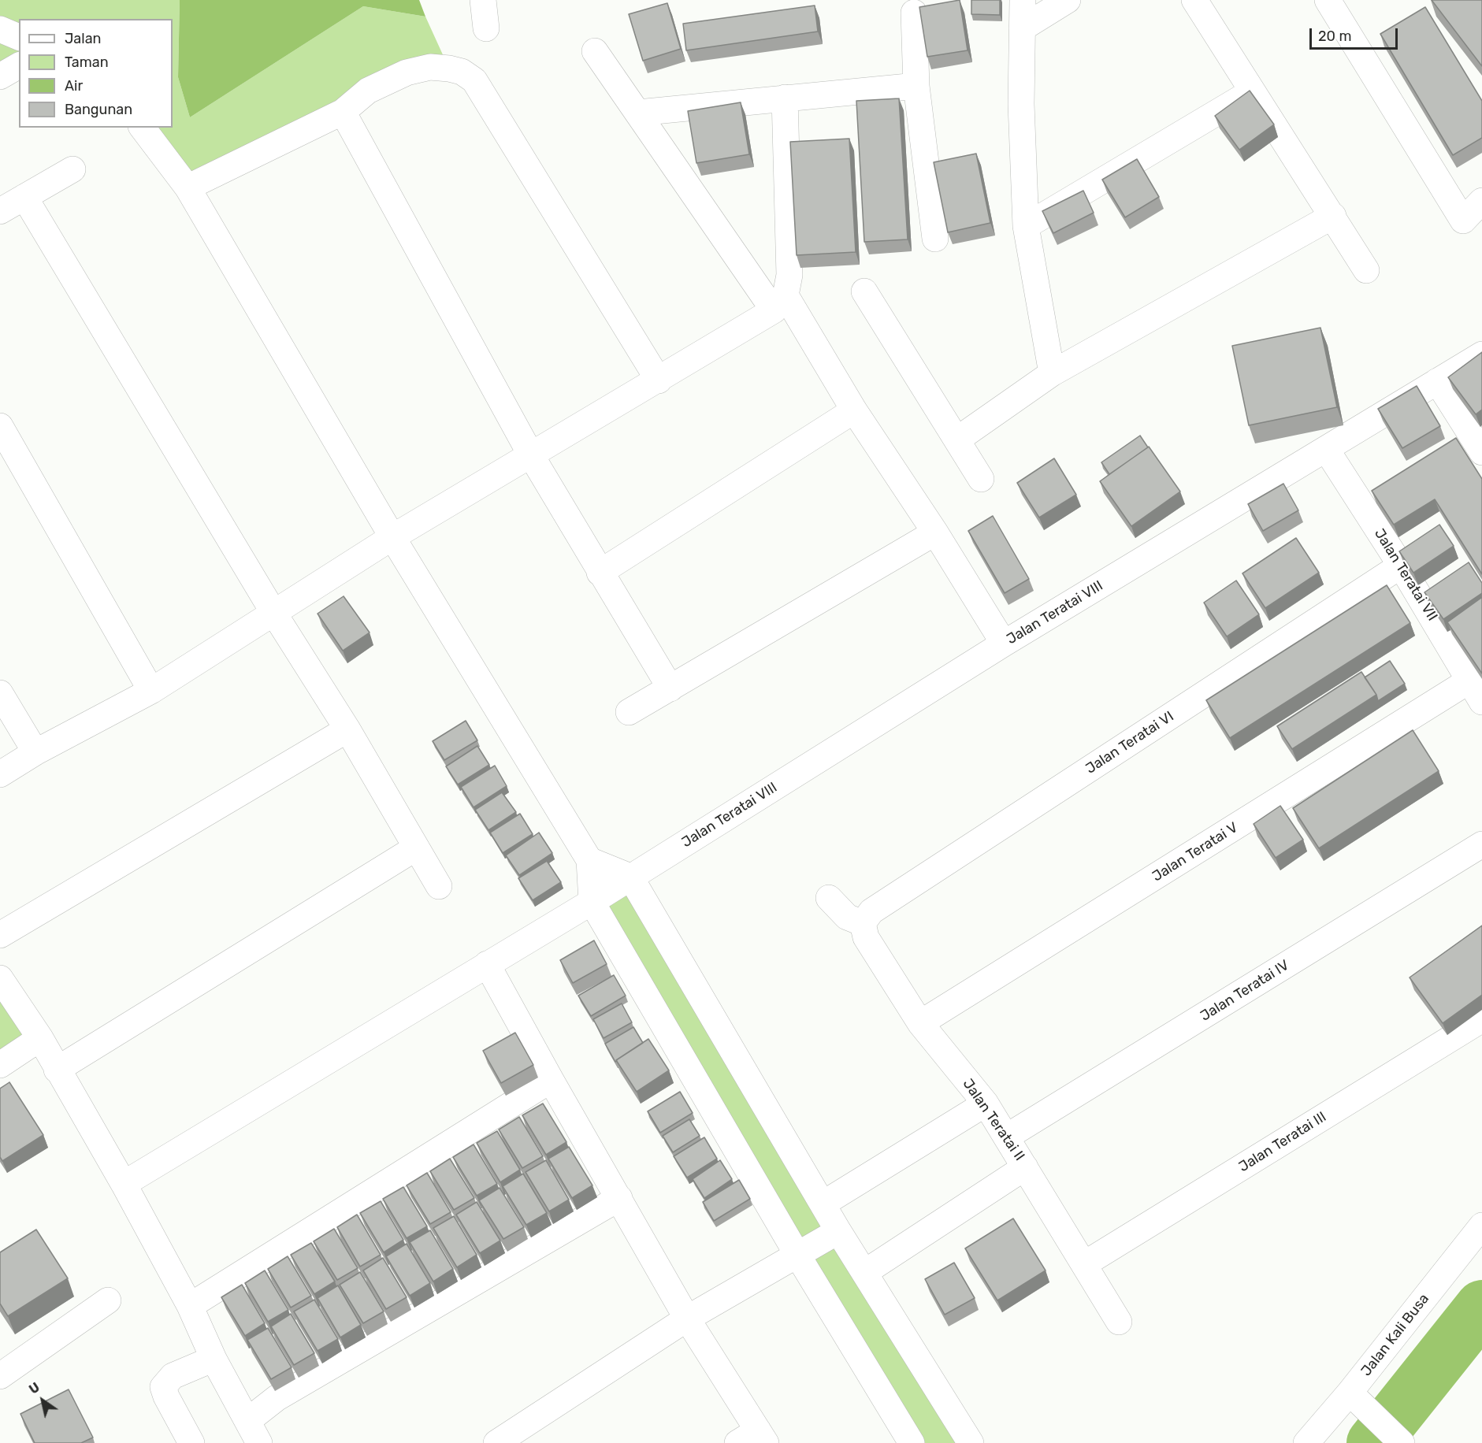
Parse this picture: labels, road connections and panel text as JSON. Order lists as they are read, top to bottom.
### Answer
{
  "streets": {
    "street": [
      "Jalan Teratai VII",
      "Jalan Teratai VIII",
      "Jalan Teratai VI",
      "Jalan Teratai V",
      "Jalan Teratai IV",
      "Jalan Teratai II",
      "Jalan Teratai III",
      "Jalan Kali Busa"
    ]
  },
  "crossings": [
    ["Jalan Teratai VII", "Jalan Teratai VIII"],
    ["Jalan Teratai VII", "Jalan Teratai VI"],
    ["Jalan Teratai VII", "Jalan Teratai V"],
    ["Jalan Teratai VI", "Jalan Teratai II"],
    ["Jalan Teratai V", "Jalan Teratai II"],
    ["Jalan Teratai IV", "Jalan Teratai II"],
    ["Jalan Teratai II", "Jalan Teratai III"]
  ],
  "legend": [
    "Jalan",
    "Taman",
    "Air",
    "Bangunan"
  ],
  "scale_bar": "20 m",
  "north": "top left"
}
